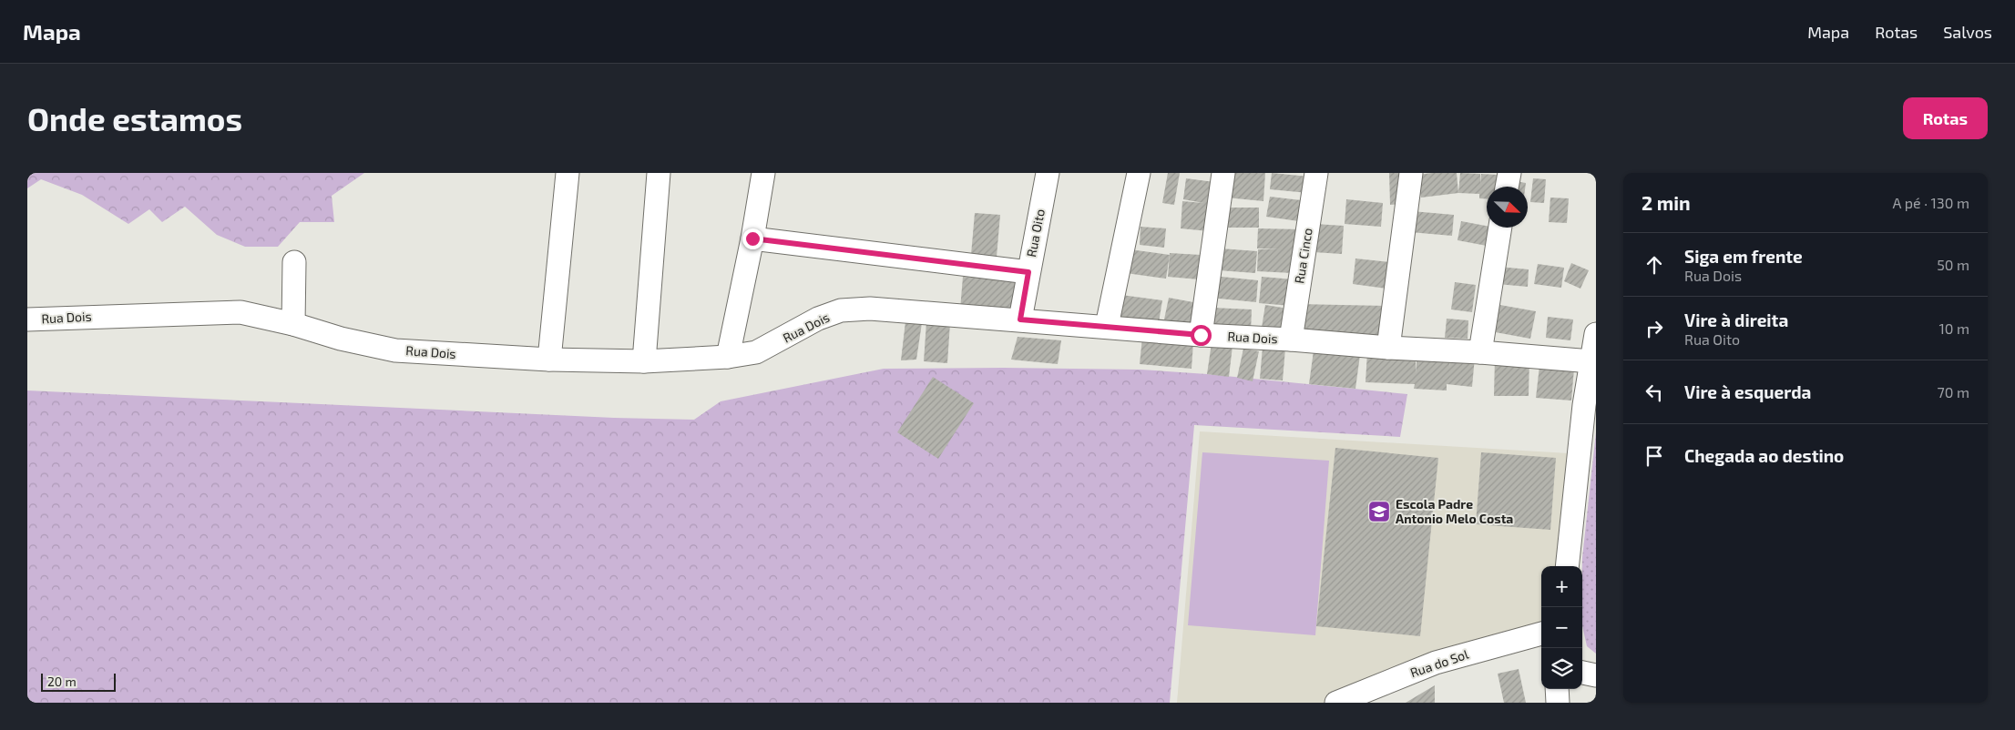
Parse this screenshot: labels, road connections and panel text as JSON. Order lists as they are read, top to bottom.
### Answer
{
  "streets": {
    "street": [
      "Rua Oito",
      "Rua Cinco",
      "Rua Dois",
      "Rua do Sol"
    ]
  },
  "crossings": [
    ["Rua Oito", "Rua Dois"],
    ["Rua Cinco", "Rua Dois"]
  ],
  "places": {
    "school or university": ["Escola Padre Antonio Melo Costa"]
  },
  "scale_bar": "20 m",
  "north": "bottom right",
  "page": {
    "header": "Mapa",
    "nav": ["Mapa", "Rotas", "Salvos"],
    "buttons": "Rotas",
    "title": "Onde estamos",
    "heading": ["2 min", "A pé · 130 m"],
    "list": [
      ["Siga em frente", "Rua Dois", "50 m"],
      ["Vire à direita", "Rua Oito", "10 m"],
      ["Vire à esquerda", "70 m"],
      "Chegada ao destino"
    ],
    "map_buttons": ["+", "−"],
    "scale": "20 m"
  }
}
